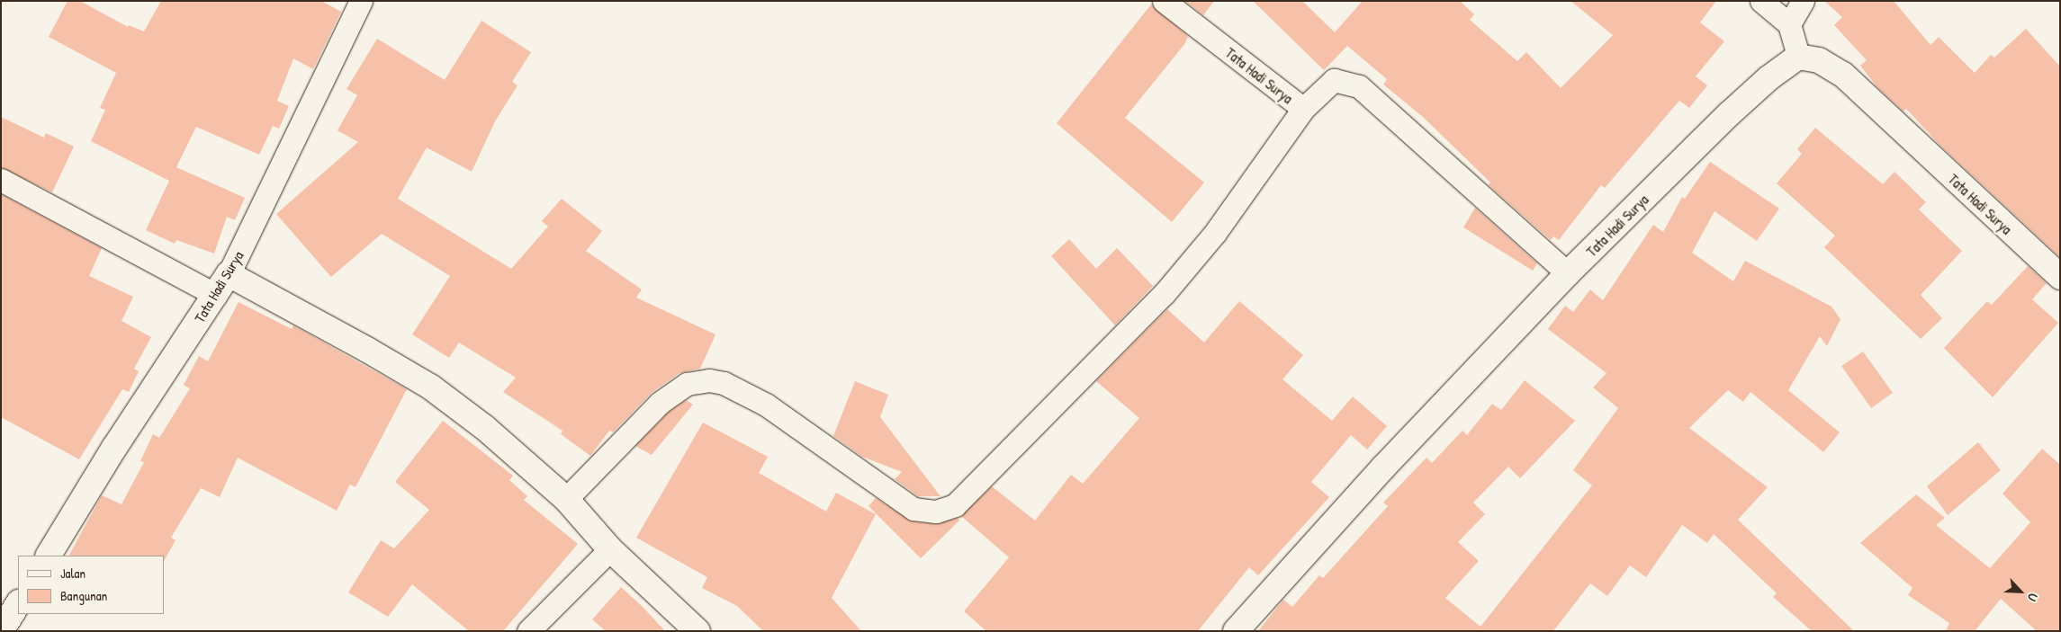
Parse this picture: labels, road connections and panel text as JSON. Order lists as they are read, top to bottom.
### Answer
{
  "streets": {
    "street": ["Tata Hadi Surya"]
  },
  "legend": ["Jalan", "Bangunan"],
  "north": "bottom right"
}
